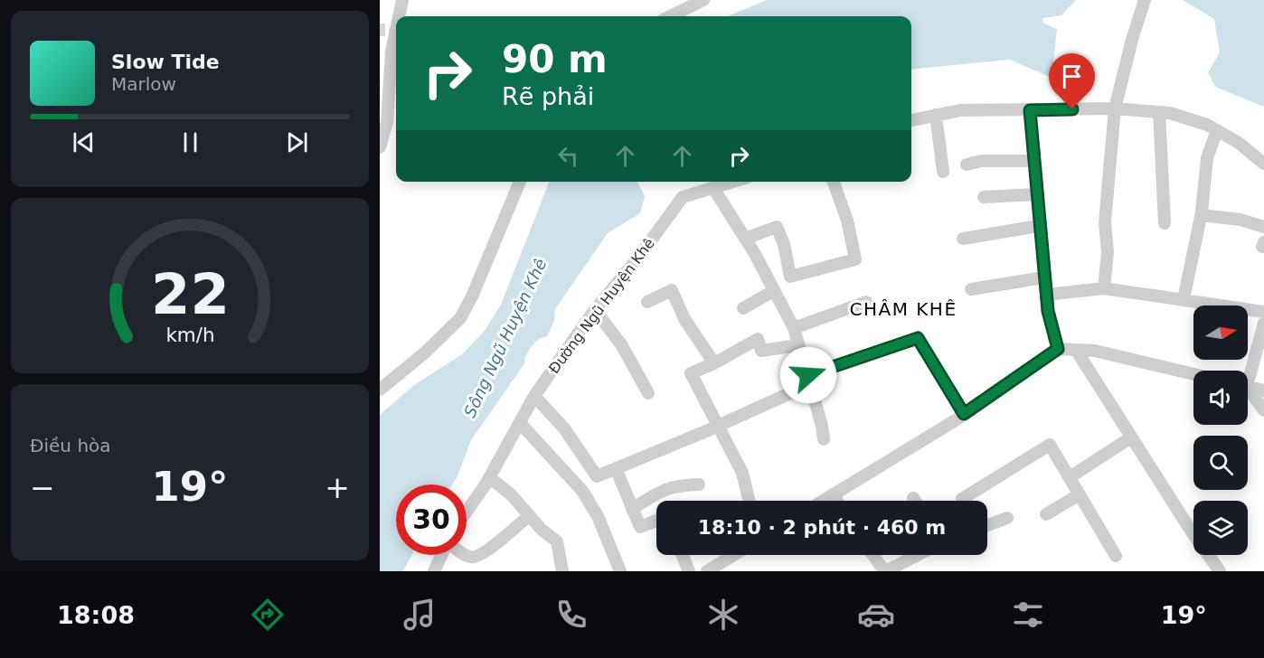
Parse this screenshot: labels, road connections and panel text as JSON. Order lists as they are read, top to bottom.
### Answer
{
  "streets": {
    "street": ["Đường Ngũ Huyện Khê"]
  },
  "districts": ["CHÂM KHÊ"],
  "water": ["Sông Ngũ Huyện Khê"],
  "north": "right",
  "page": {
    "turn": ["90 m", "Rẽ phải"],
    "song": ["Slow Tide", "Marlow"],
    "tile": "Điều hòa",
    "heat": ["−", "19°", "+"],
    "limit": "30",
    "trip": "18:10 · 2 phút · 460 m",
    "tabs": ["18:08", "19°"],
    "gauge": ["22", "km/h"]
  }
}
